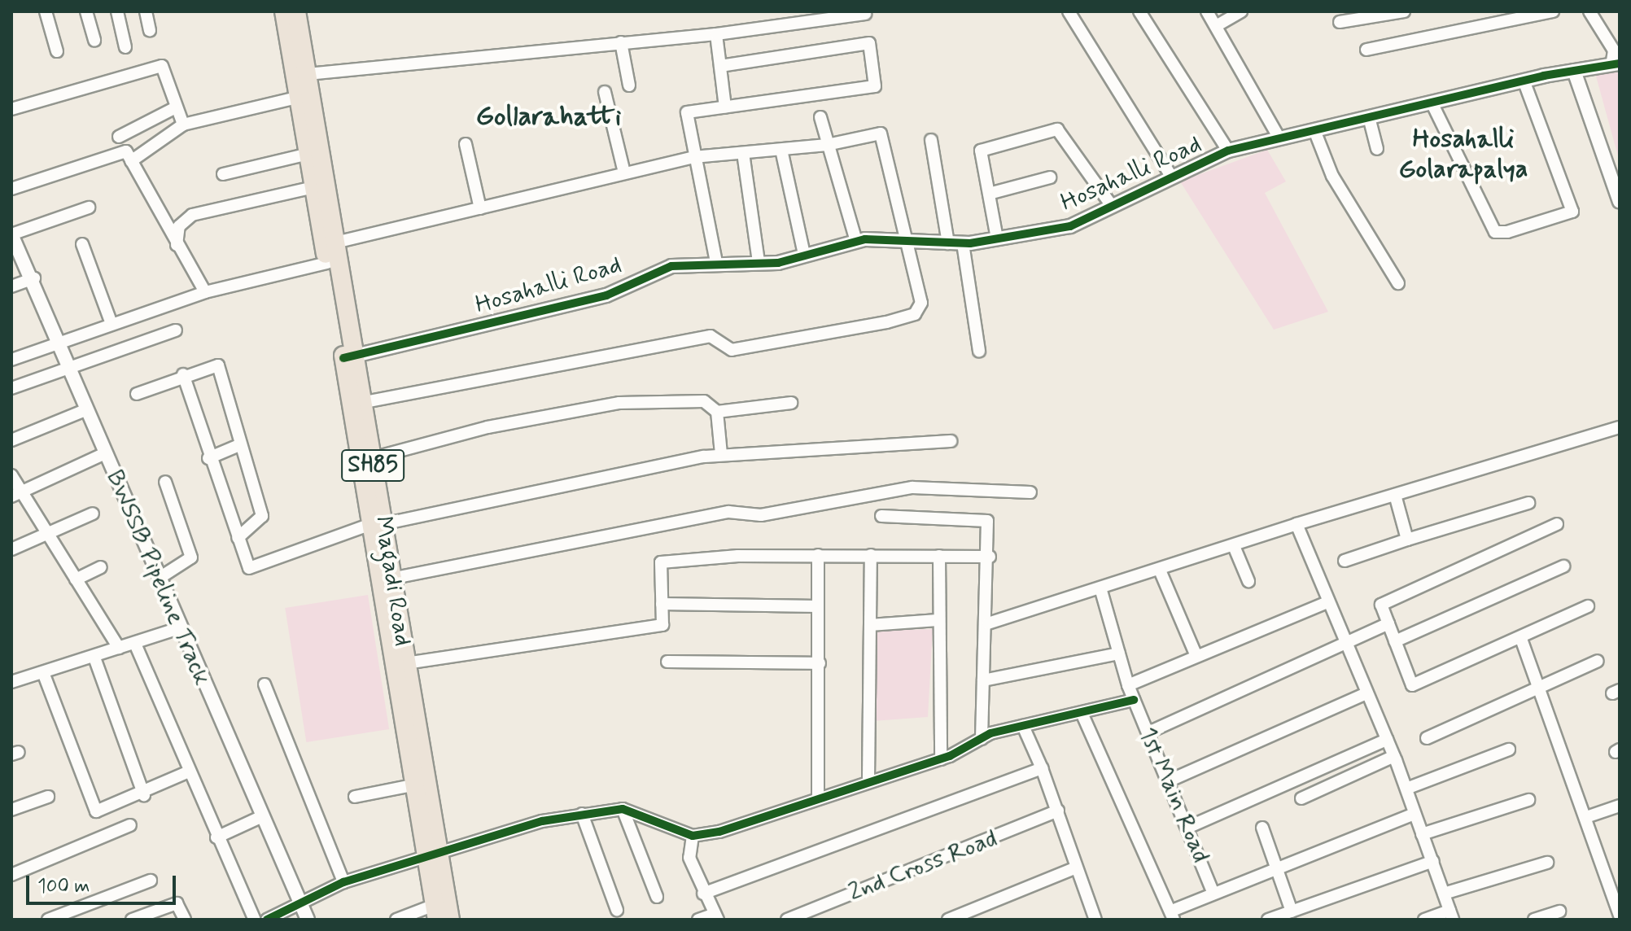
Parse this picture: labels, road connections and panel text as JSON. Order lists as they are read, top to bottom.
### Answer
{
  "streets": {
    "main road": ["SH85", "Magadi Road"],
    "street": [
      "Hosahalli Road",
      "BWSSB Pipeline Track",
      "1st Main Road",
      "2nd Cross Road"
    ]
  },
  "crossings": [
    ["Hosahalli Road", "Magadi Road"]
  ],
  "districts": ["Gollarahatti", "Hosahalli Golarapalya"],
  "scale_bar": "100 m"
}
